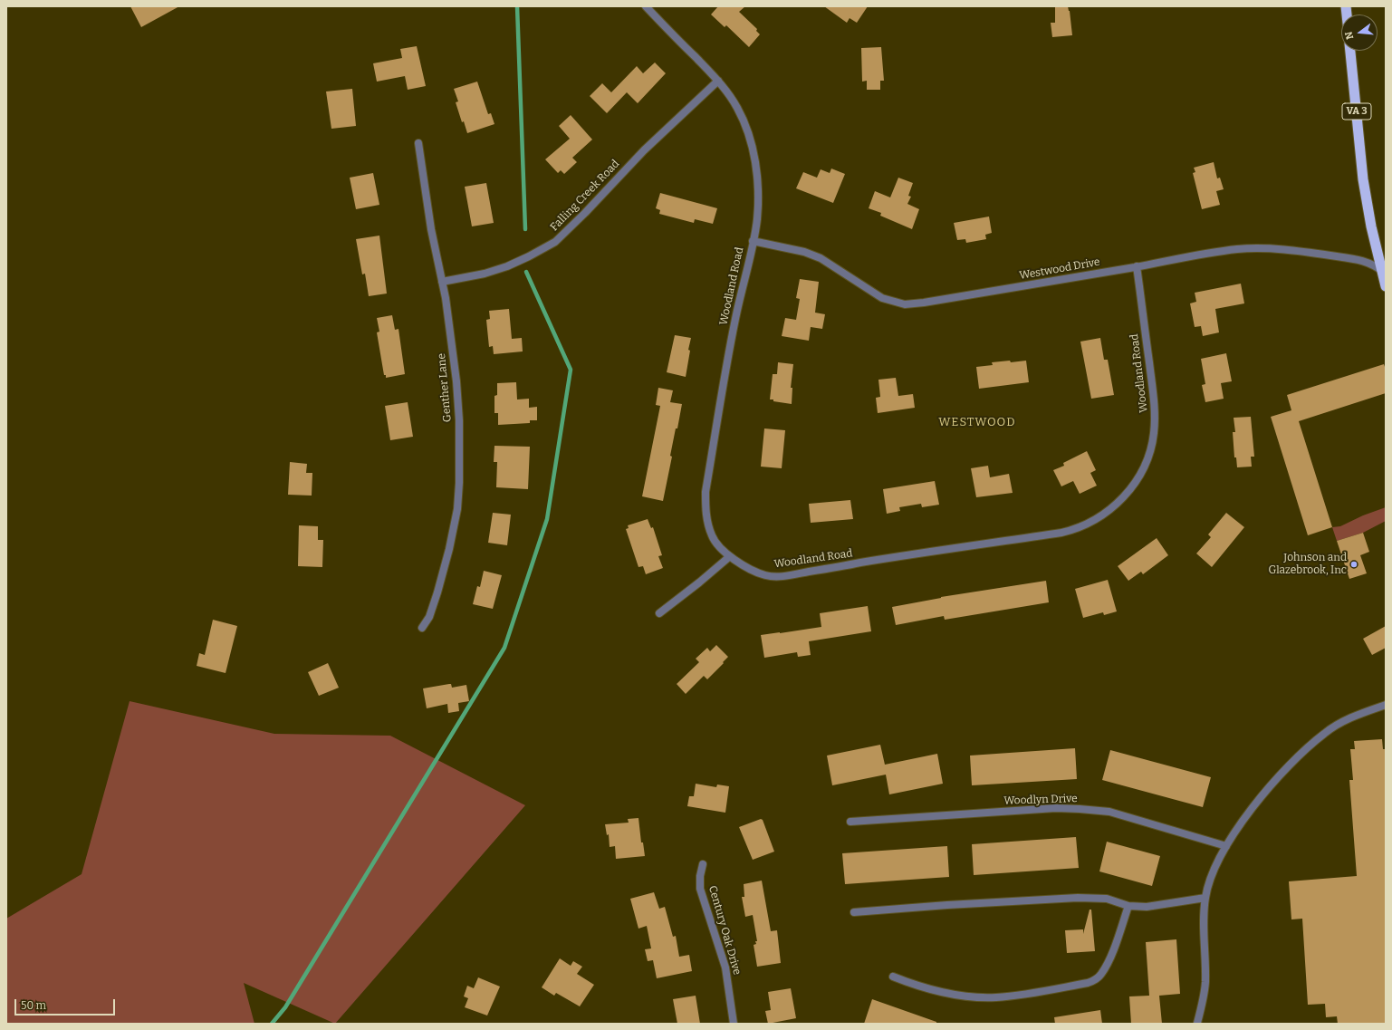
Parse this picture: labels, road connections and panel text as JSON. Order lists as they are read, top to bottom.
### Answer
{
  "streets": {
    "highway": ["VA 3"],
    "street": [
      "Falling Creek Road",
      "Westwood Drive",
      "Woodland Road",
      "Genther Lane",
      "Woodlyn Drive",
      "Century Oak Drive"
    ]
  },
  "crossings": [
    ["VA 3", "Westwood Drive"],
    ["Falling Creek Road", "Woodland Road"],
    ["Falling Creek Road", "Genther Lane"],
    ["Westwood Drive", "Woodland Road"]
  ],
  "districts": ["WESTWOOD"],
  "places": ["Johnson and Glazebrook, Inc"],
  "scale_bar": "50 m",
  "north": "left"
}
